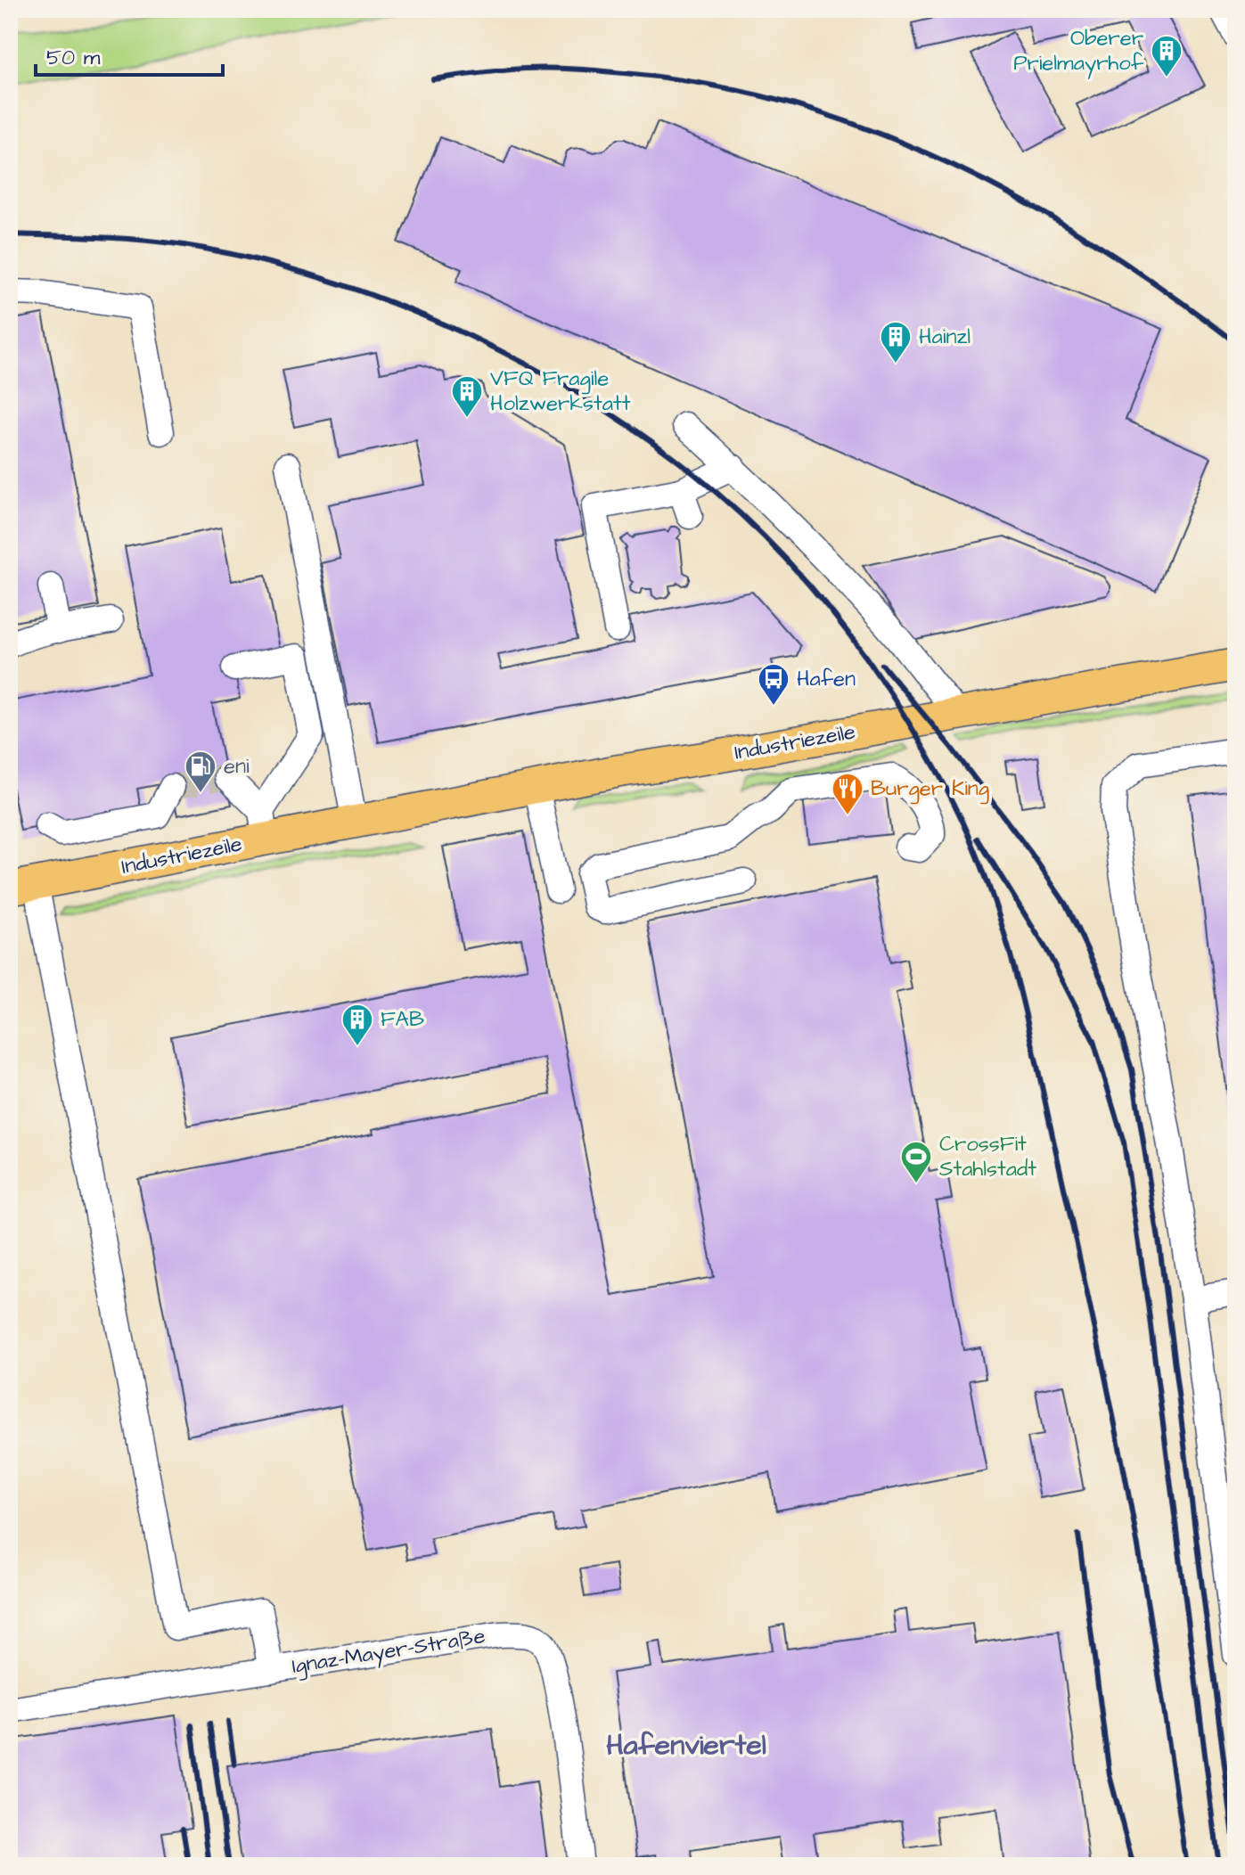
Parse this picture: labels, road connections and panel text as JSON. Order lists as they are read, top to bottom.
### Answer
{
  "streets": {
    "main road": ["Industriezeile"],
    "street": ["Ignaz-Mayer-Straße"]
  },
  "districts": ["Hafenviertel"],
  "places": {
    "building": [
      "Oberer Prielmayrhof",
      "Hainzl",
      "VFQ Fragile Holzwerkstatt",
      "FAB"
    ],
    "bus stop": ["Hafen"],
    "fuel station": ["eni"],
    "restaurant": ["Burger King"],
    "sports": ["CrossFit Stahlstadt"]
  },
  "scale_bar": "50 m"
}
